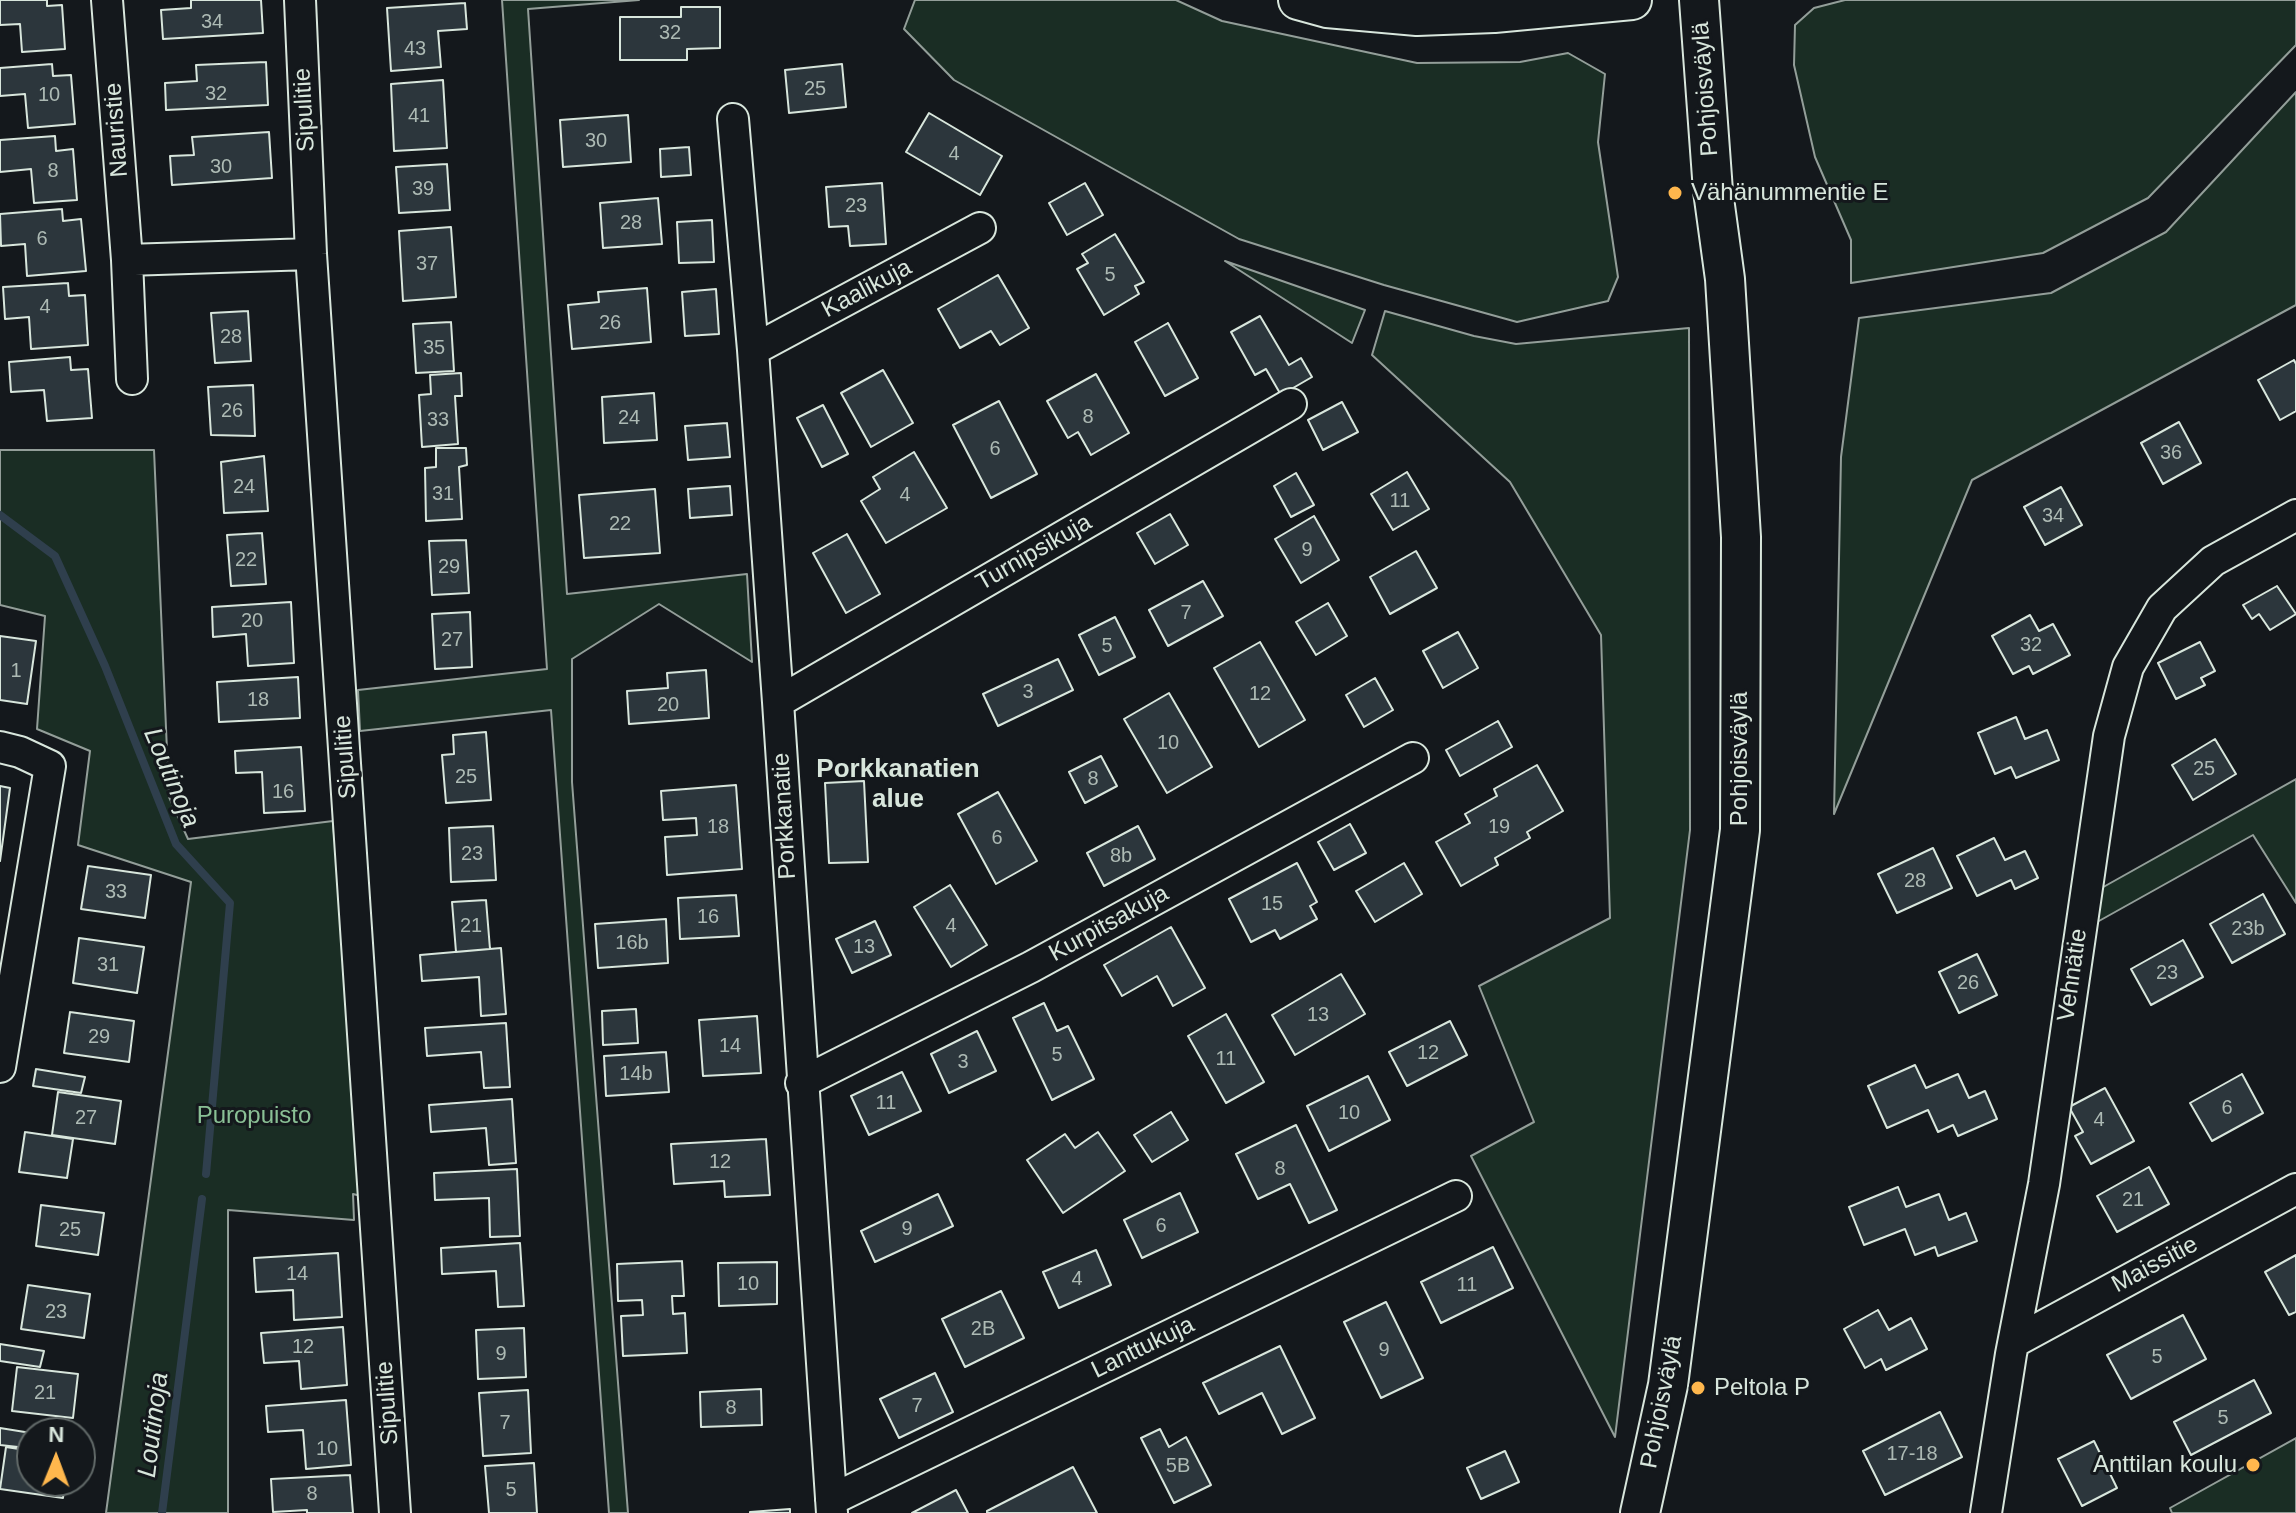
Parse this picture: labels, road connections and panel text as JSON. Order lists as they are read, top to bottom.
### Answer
{
  "streets": {
    "main road": ["Pohjoisväylä"],
    "street": [
      "Sipulitie",
      "Nauristie",
      "Kaalikuja",
      "Turnipsikuja",
      "Porkkanatie",
      "Kurpitsakuja",
      "Vehnätie",
      "Maissitie",
      "Lanttukuja"
    ]
  },
  "crossings": [
    ["Kaalikuja", "Porkkanatie"],
    ["Turnipsikuja", "Porkkanatie"],
    ["Porkkanatie", "Kurpitsakuja"],
    ["Porkkanatie", "Lanttukuja"],
    ["Vehnätie", "Maissitie"]
  ],
  "districts": ["Porkkanatien alue"],
  "water": ["Loutinoja"],
  "parks": ["Puropuisto"],
  "places": ["Vähänummentie E", "Peltola P", "Anttilan koulu"],
  "house_numbers": [
    "34",
    "32",
    "43",
    "25",
    "32",
    "10",
    "41",
    "30",
    "4",
    "30",
    "8",
    "39",
    "23",
    "28",
    "6",
    "37",
    "5",
    "4",
    "26",
    "28",
    "35",
    "26",
    "8",
    "24",
    "33",
    "6",
    "36",
    "24",
    "31",
    "4",
    "11",
    "34",
    "22",
    "9",
    "22",
    "29",
    "7",
    "20",
    "27",
    "32",
    "5",
    "1",
    "3",
    "12",
    "18",
    "20",
    "10",
    "25",
    "25",
    "8",
    "16",
    "18",
    "19",
    "6",
    "23",
    "8b",
    "28",
    "33",
    "15",
    "16",
    "21",
    "4",
    "23b",
    "16b",
    "13",
    "31",
    "23",
    "26",
    "13",
    "29",
    "14",
    "12",
    "5",
    "11",
    "3",
    "14b",
    "11",
    "6",
    "10",
    "27",
    "4",
    "12",
    "8",
    "21",
    "6",
    "9",
    "25",
    "14",
    "4",
    "10",
    "11",
    "23",
    "2B",
    "12",
    "9",
    "9",
    "5",
    "21",
    "7",
    "8",
    "5",
    "7",
    "10",
    "17-18",
    "5B",
    "5",
    "8"
  ],
  "north": "top"
}
